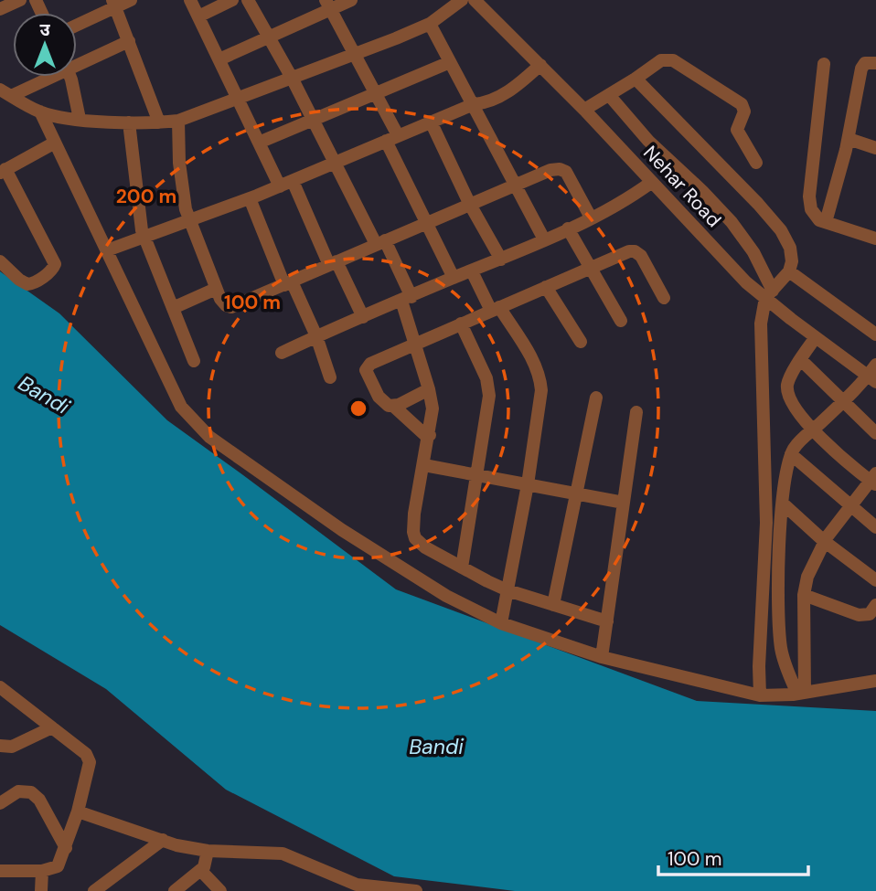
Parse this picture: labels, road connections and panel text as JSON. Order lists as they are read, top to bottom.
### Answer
{
  "streets": {
    "street": ["Nehar Road"]
  },
  "water": ["Bandi"],
  "scale_bar": "100 m",
  "north": "top",
  "rings": ["200 m", "100 m"]
}
